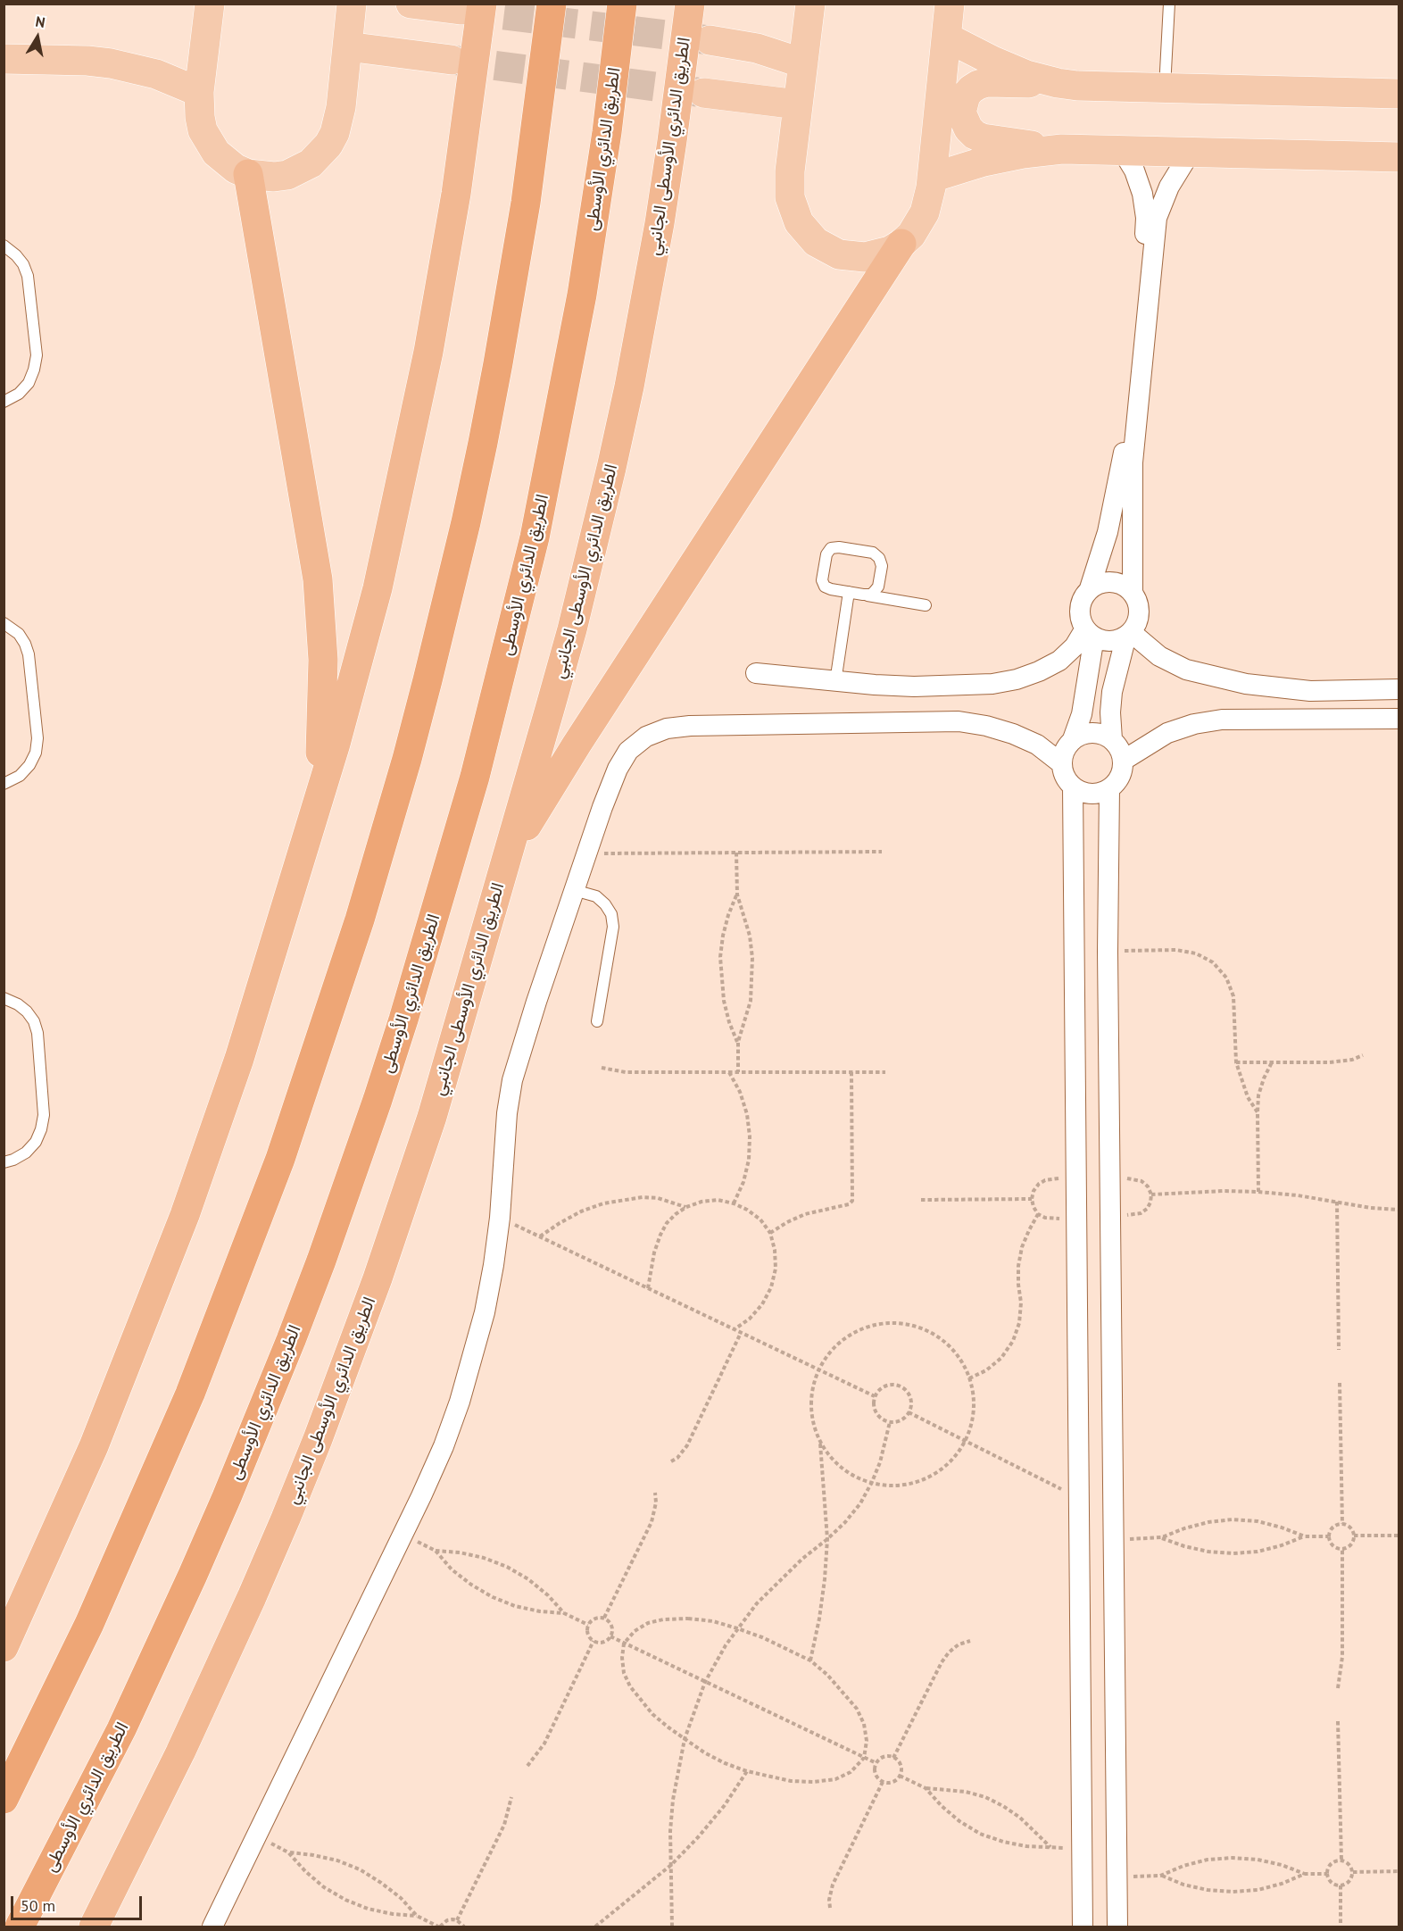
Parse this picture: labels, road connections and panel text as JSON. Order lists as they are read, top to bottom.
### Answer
{
  "streets": {
    "highway": ["الطريق الدائري الأوسطى الجانبي", "الطريق الدائري الأوسطى"]
  },
  "scale_bar": "50 m",
  "north": "top"
}
